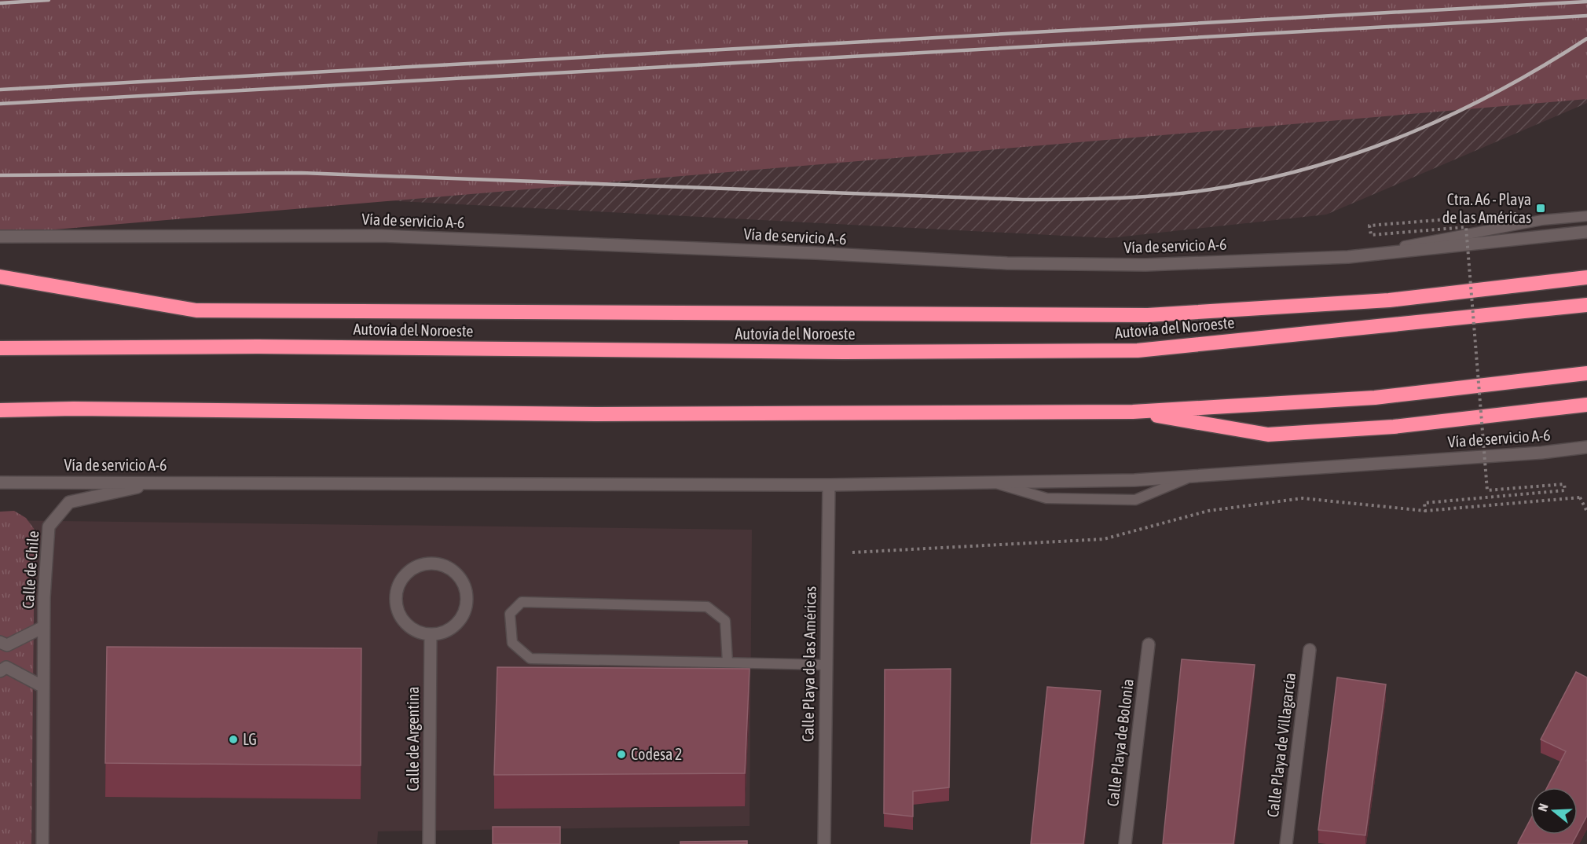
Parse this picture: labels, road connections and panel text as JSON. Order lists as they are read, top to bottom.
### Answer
{
  "streets": {
    "highway": ["Autovía del Noroeste"],
    "street": [
      "Vía de servicio A-6",
      "Calle de Chile",
      "Calle Playa de las Américas",
      "Calle de Argentina",
      "Calle Playa de Bolonia",
      "Calle Playa de Villagarcía"
    ]
  },
  "crossings": [
    ["Vía de servicio A-6", "Calle de Chile"],
    ["Vía de servicio A-6", "Calle Playa de las Américas"]
  ],
  "places": {
    "transit": ["Ctra. A6 - Playa de las Américas"],
    "other": ["LG", "Codesa 2"]
  },
  "north": "left"
}
